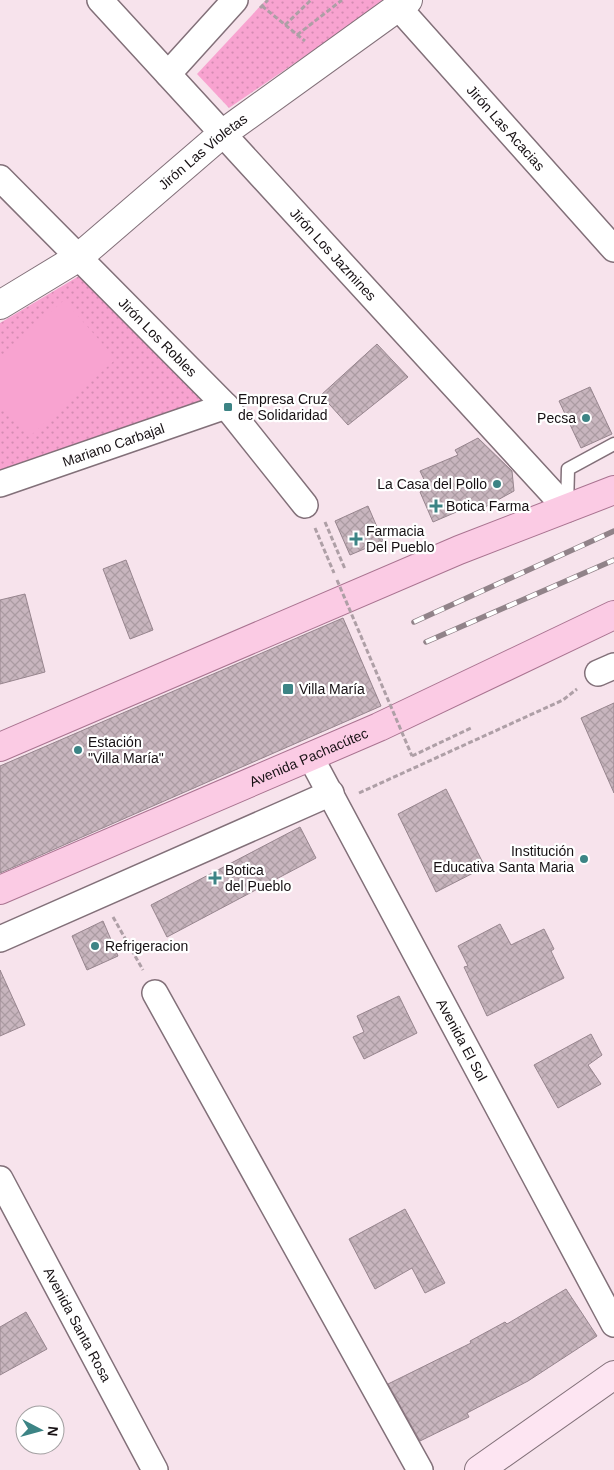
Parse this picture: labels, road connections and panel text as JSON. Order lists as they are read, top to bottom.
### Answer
{
  "streets": {
    "main road": ["Avenida Pachacútec"],
    "street": [
      "Jirón Las Acacias",
      "Jirón Las Violetas",
      "Jirón Los Jazmines",
      "Jirón Los Robles",
      "Mariano Carbajal",
      "Avenida El Sol",
      "Avenida Santa Rosa"
    ]
  },
  "crossings": [
    ["Jirón Las Acacias", "Jirón Las Violetas"],
    ["Jirón Las Violetas", "Jirón Los Jazmines"],
    ["Jirón Las Violetas", "Jirón Los Robles"],
    ["Jirón Los Robles", "Mariano Carbajal"],
    ["Avenida Pachacútec", "Avenida El Sol"]
  ],
  "places": {
    "transit": ["Empresa Cruz de Solidaridad", "Villa María"],
    "other": [
      "Pecsa",
      "La Casa del Pollo",
      "Estación \"Villa María\"",
      "Institución Educativa Santa Maria",
      "Refrigeracion"
    ],
    "health": ["Botica Farma", "Farmacia Del Pueblo", "Botica del Pueblo"]
  },
  "north": "right"
}
